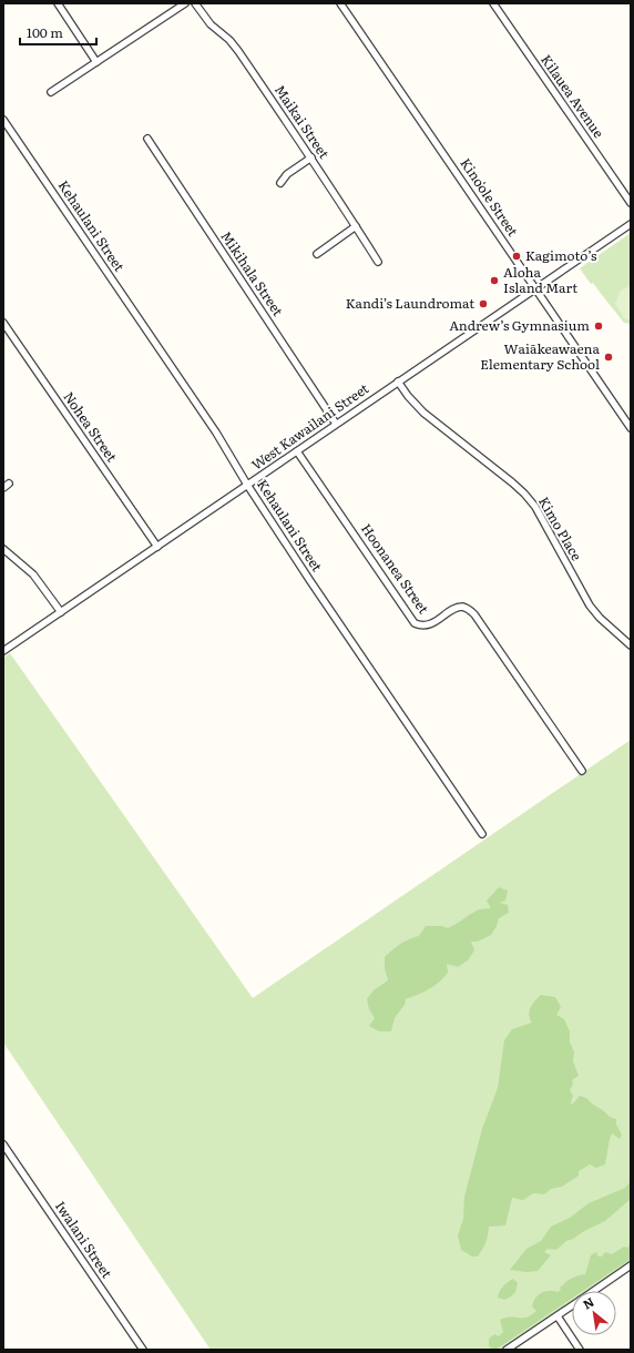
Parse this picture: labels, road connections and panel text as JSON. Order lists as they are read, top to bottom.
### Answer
{
  "streets": {
    "street": [
      "Kilauea Avenue",
      "Maikai Street",
      "Kinoʻole Street",
      "Kehaulani Street",
      "Mikihala Street",
      "Nohea Street",
      "West Kawailani Street",
      "Kimo Place",
      "Hoonanea Street",
      "Iwalani Street"
    ]
  },
  "crossings": [
    ["Kinoʻole Street", "West Kawailani Street"],
    ["Kehaulani Street", "West Kawailani Street"],
    ["Mikihala Street", "West Kawailani Street"],
    ["Nohea Street", "West Kawailani Street"],
    ["West Kawailani Street", "Kimo Place"],
    ["West Kawailani Street", "Hoonanea Street"]
  ],
  "places": [
    "Kagimoto’s",
    "Aloha Island Mart",
    "Kandi’s Laundromat",
    "Andrew’s Gymnasium",
    "Waiākeawaena Elementary School"
  ],
  "scale_bar": "100 m",
  "north": "top left"
}
